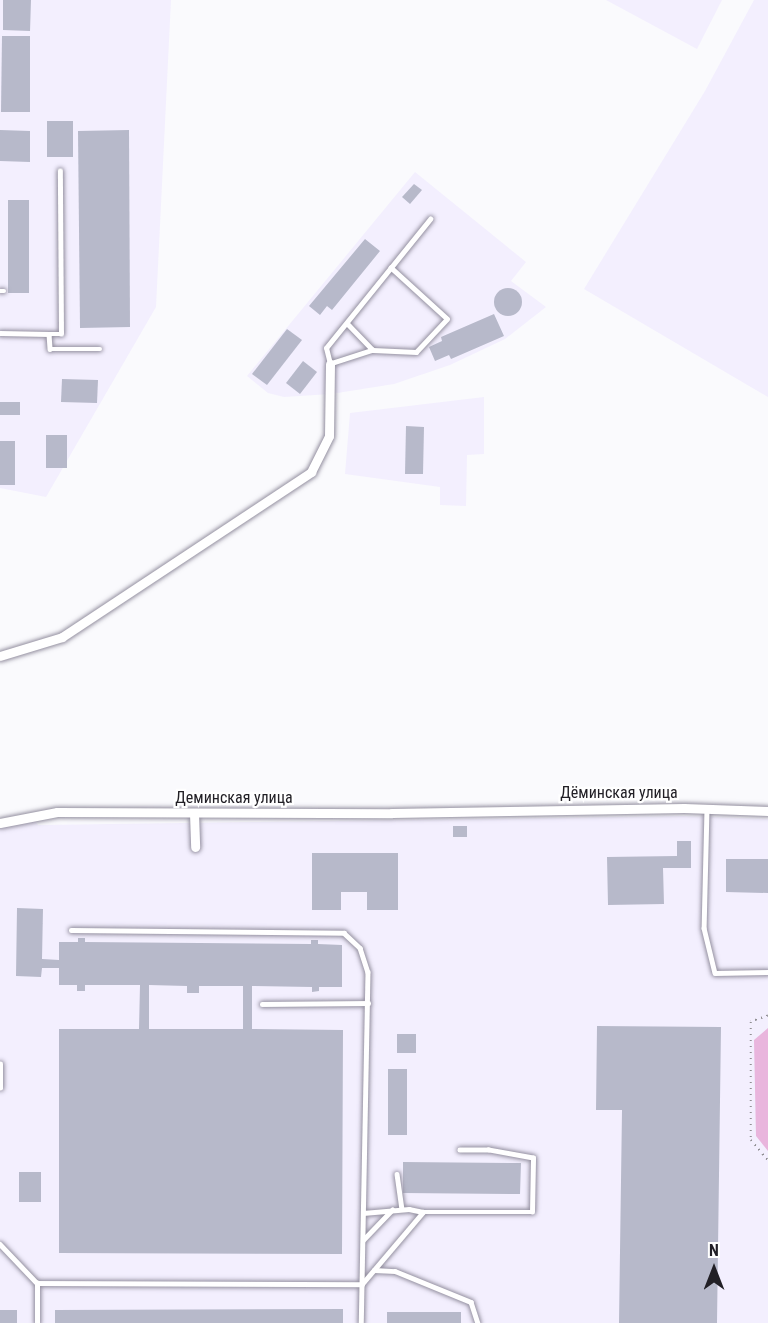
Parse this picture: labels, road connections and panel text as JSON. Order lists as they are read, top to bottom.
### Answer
{
  "streets": {
    "street": ["Дёминская улица", "Деминская улица"]
  },
  "crossings": [
    ["Дёминская улица", "Деминская улица"]
  ],
  "north": "top"
}
